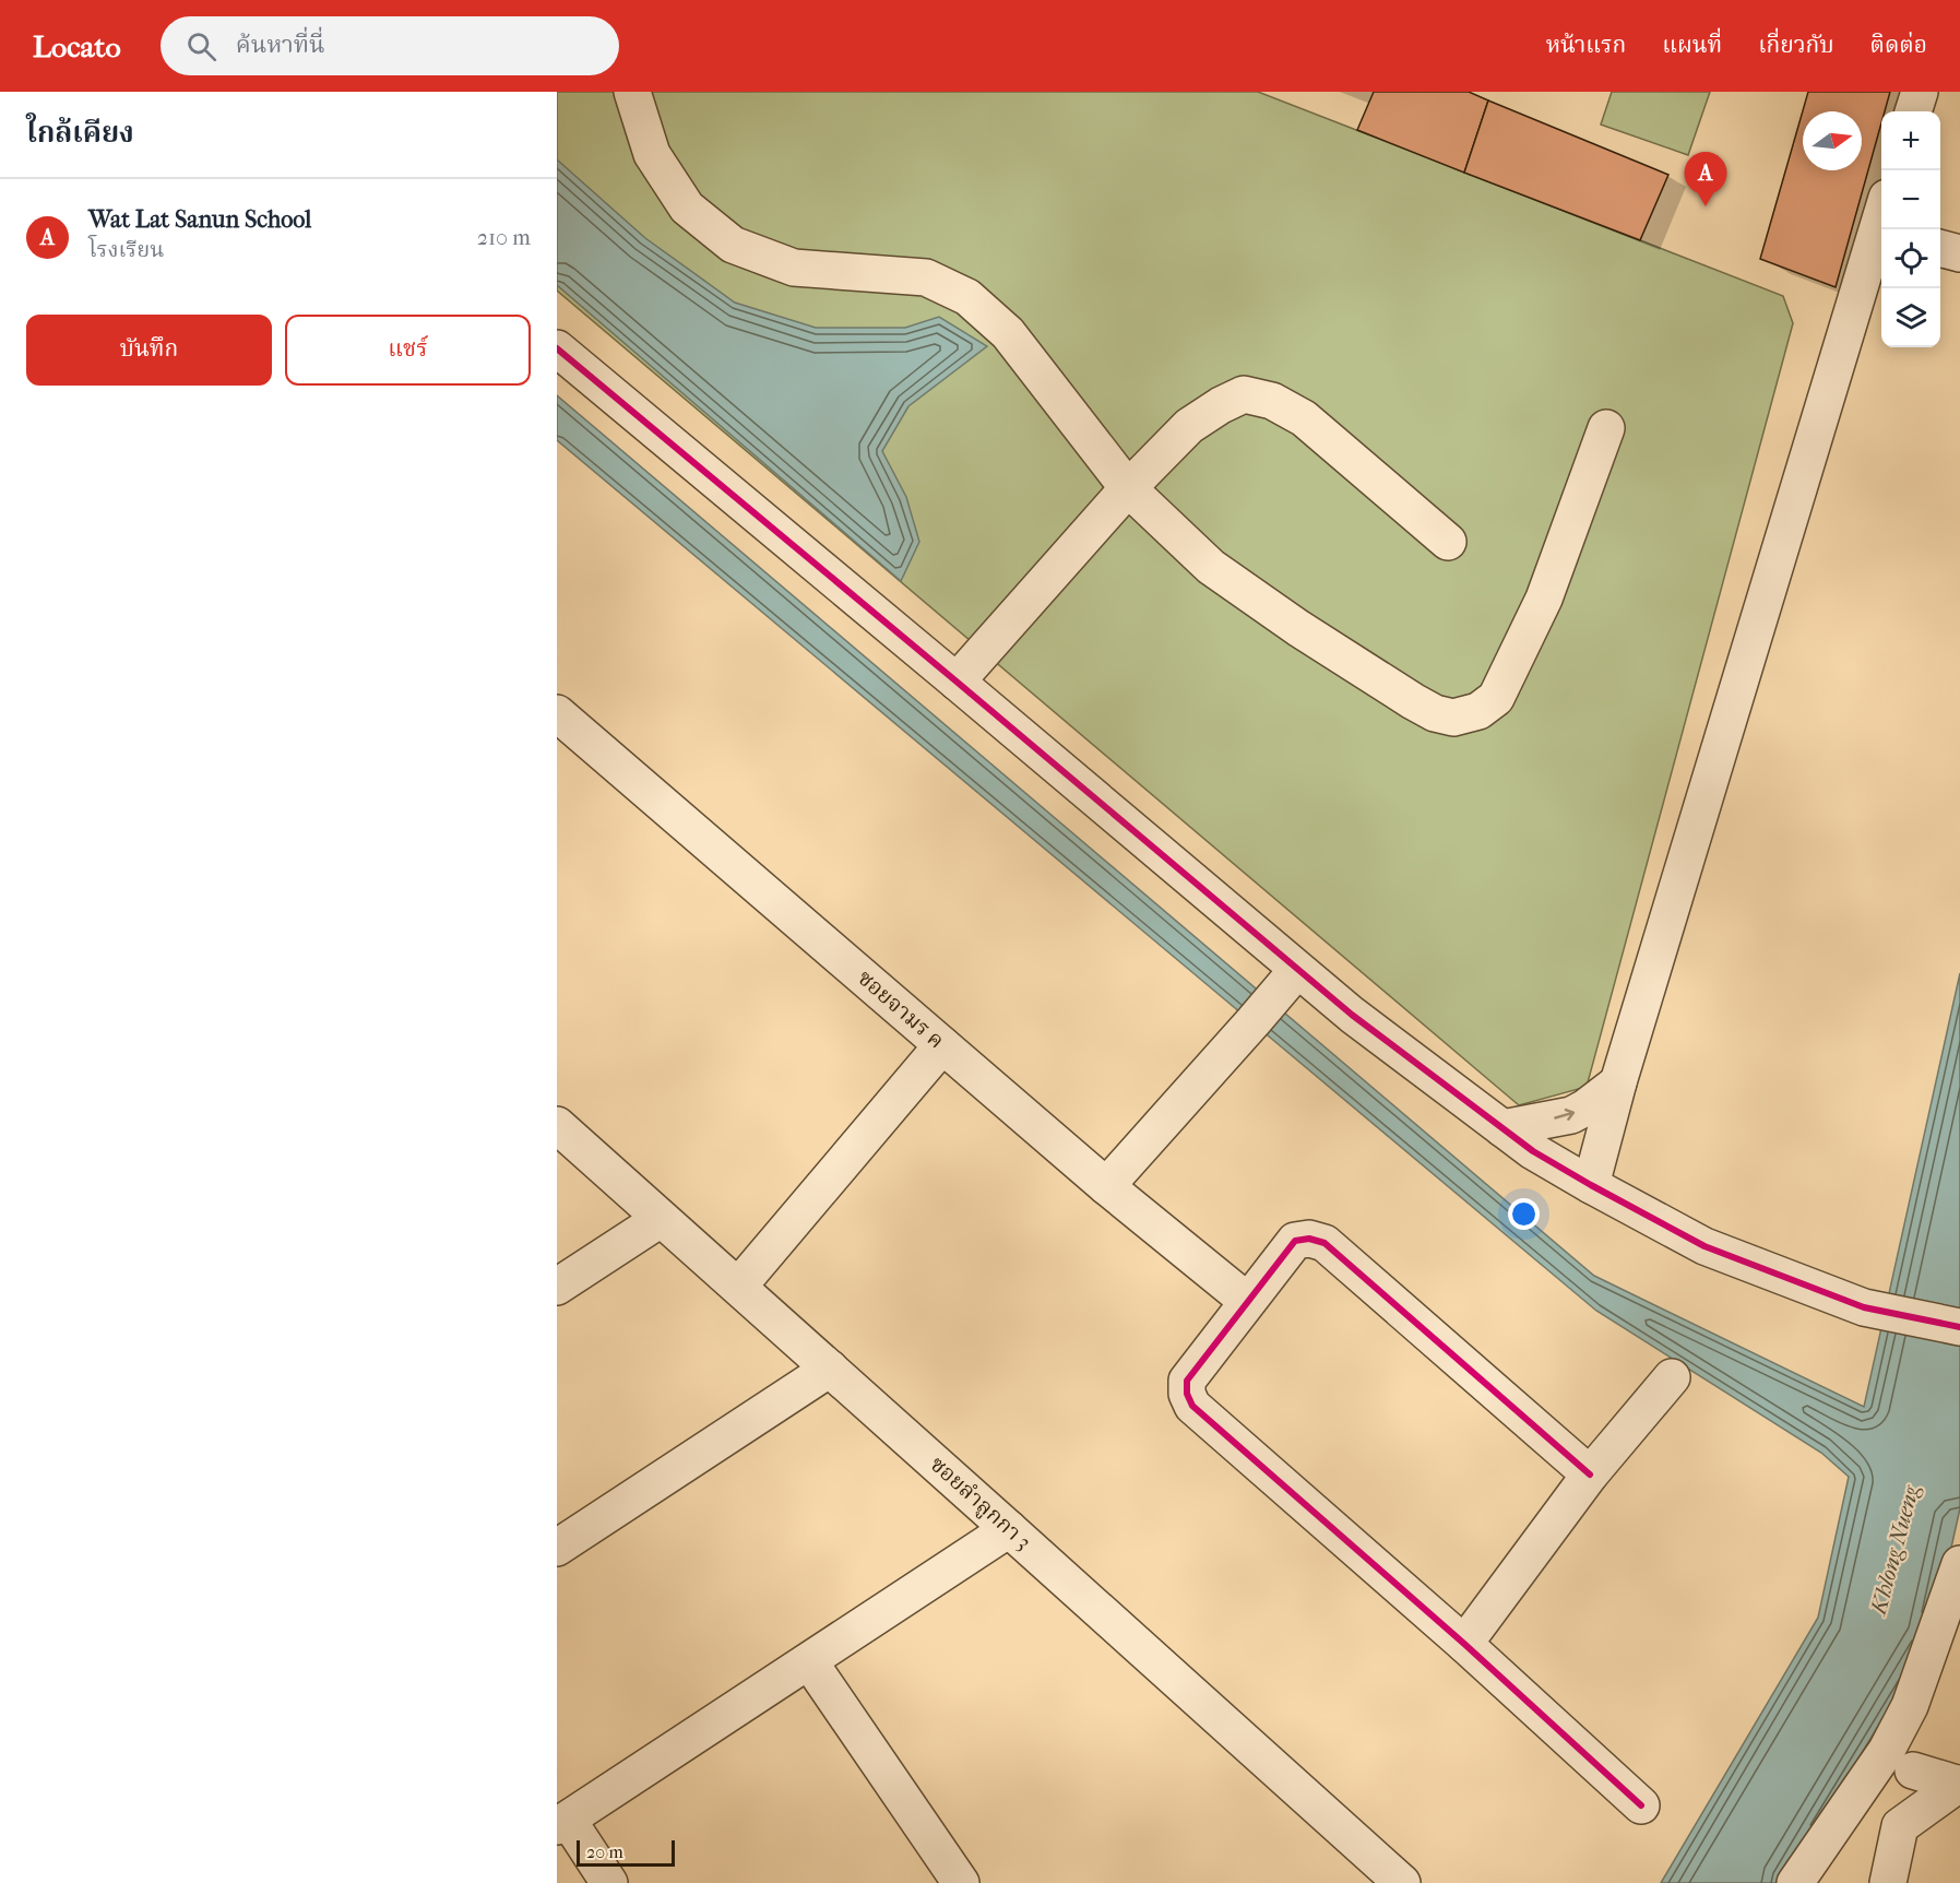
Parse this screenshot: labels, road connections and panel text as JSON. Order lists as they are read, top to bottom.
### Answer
{
  "streets": {
    "street": ["ซอยจามร ค", "ซอยลำลูกกา 3"]
  },
  "water": ["Khlong Nueng"],
  "scale_bar": "20 m",
  "north": "right",
  "page": {
    "header": "Locato",
    "search": "ค้นหาที่นี่",
    "nav": [
      "หน้าแรก",
      "แผนที่",
      "เกี่ยวกับ",
      "ติดต่อ"
    ],
    "heading": "ใกล้เคียง",
    "map_buttons": ["+", "−"],
    "pins": "A",
    "list": [
      {
        "mark": "A",
        "name": "Wat Lat Sanun School",
        "note": "โรงเรียน",
        "value": "210 m"
      }
    ],
    "buttons": ["บันทึก", "แชร์"],
    "scale": "20 m"
  }
}
